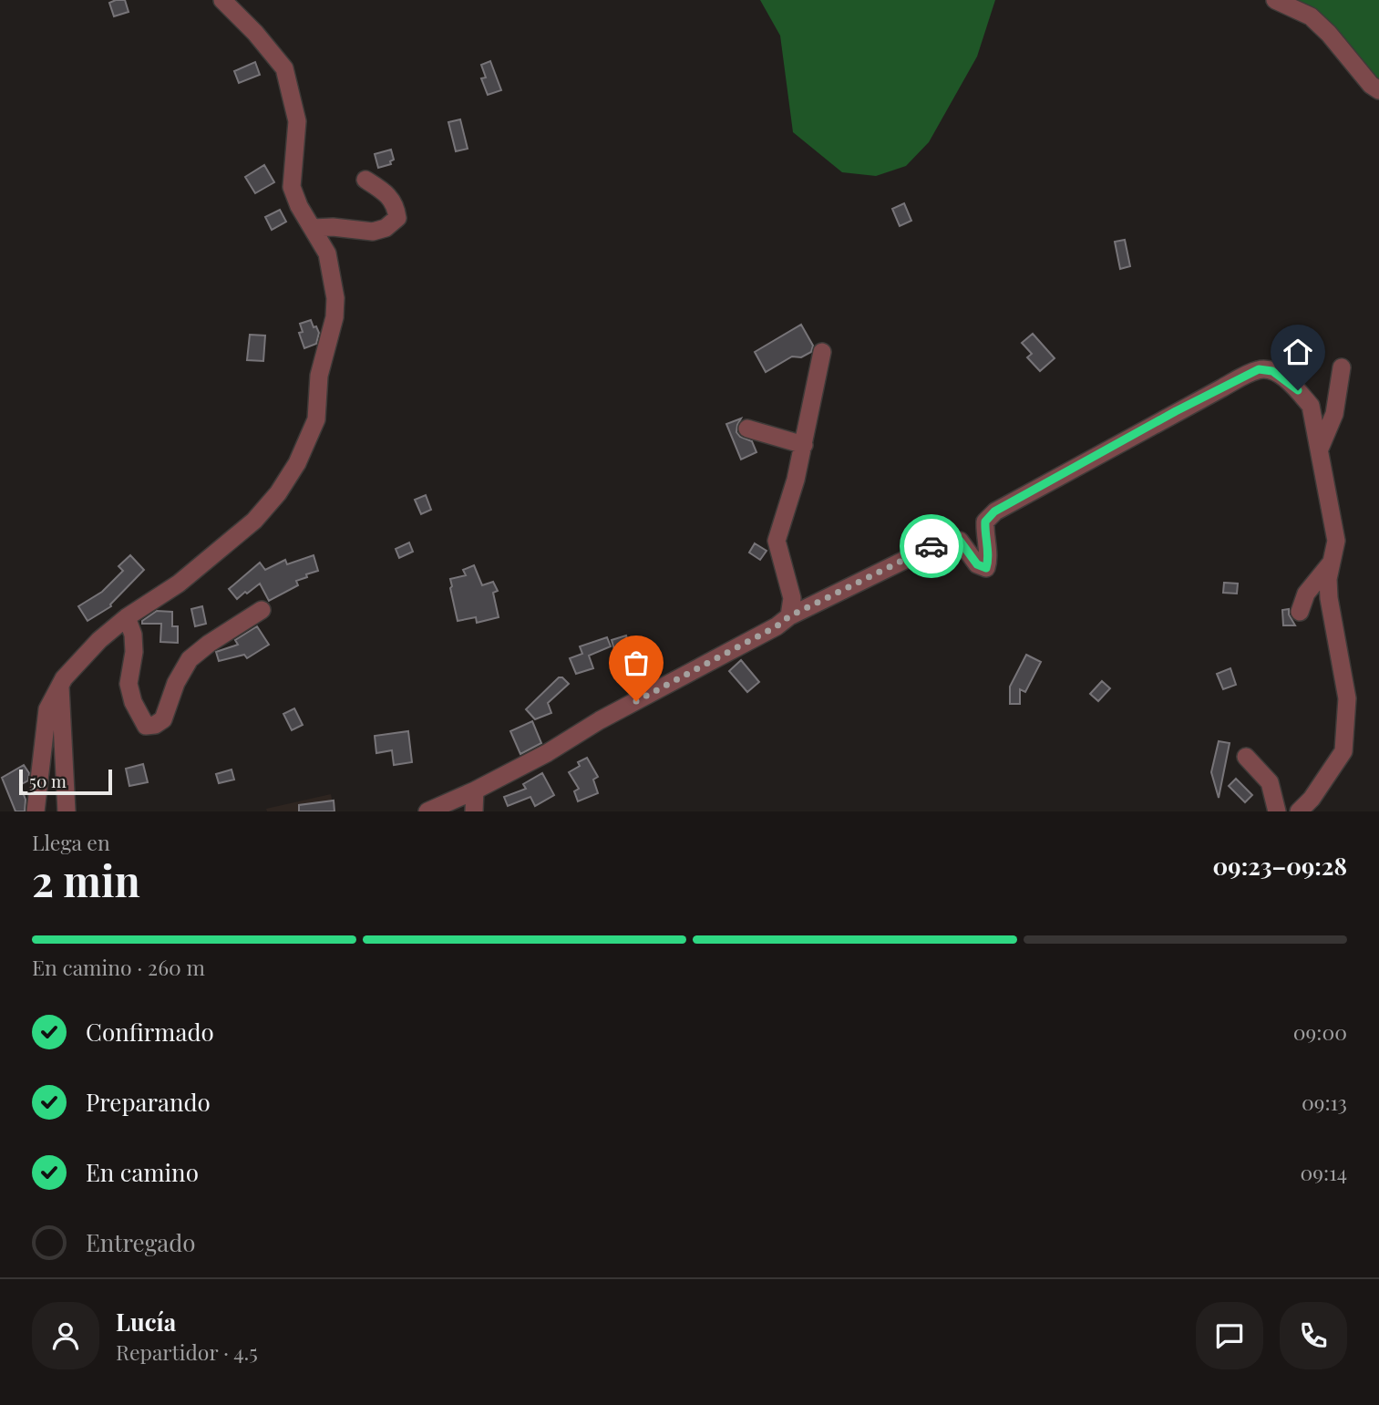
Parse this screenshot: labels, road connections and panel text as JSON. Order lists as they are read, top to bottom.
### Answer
{
  "scale_bar": "50 m",
  "page": {
    "scale": "50 m",
    "heading": ["2 min", "Llega en", "09:23–09:28"],
    "panel": ["Lucía", "Repartidor · 4.5"],
    "bar": "En camino · 260 m",
    "list": [
      ["Confirmado", "09:00"],
      ["Preparando", "09:13"],
      ["En camino", "09:14"],
      "Entregado"
    ]
  }
}
